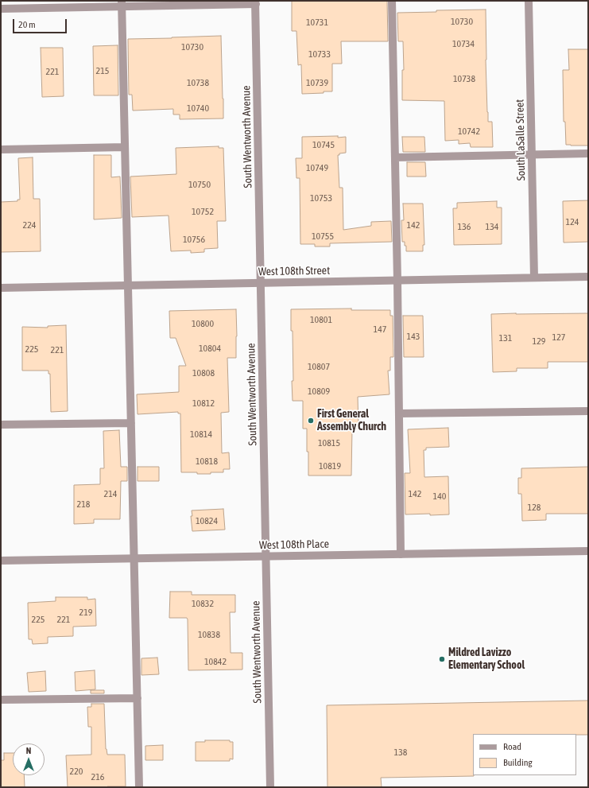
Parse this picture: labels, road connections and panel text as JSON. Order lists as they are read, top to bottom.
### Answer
{
  "streets": {
    "street": [
      "South Wentworth Avenue",
      "South LaSalle Street",
      "West 108th Street",
      "West 108th Place"
    ]
  },
  "crossings": [
    ["South Wentworth Avenue", "West 108th Street"],
    ["South Wentworth Avenue", "West 108th Place"],
    ["South LaSalle Street", "West 108th Street"]
  ],
  "places": ["First General Assembly Church", "Mildred Lavizzo Elementary School"],
  "house_numbers": [
    "10730",
    "10731",
    "10734",
    "10730",
    "10733",
    "215",
    "221",
    "10738",
    "10738",
    "10739",
    "10740",
    "10742",
    "10745",
    "10749",
    "10750",
    "10753",
    "10752",
    "124",
    "224",
    "142",
    "136",
    "134",
    "10755",
    "10756",
    "10801",
    "10800",
    "147",
    "143",
    "127",
    "131",
    "129",
    "10804",
    "225",
    "221",
    "10807",
    "10808",
    "10809",
    "10812",
    "10814",
    "10815",
    "10818",
    "10819",
    "214",
    "142",
    "140",
    "218",
    "128",
    "10824",
    "10832",
    "219",
    "225",
    "221",
    "10838",
    "10842",
    "138",
    "220",
    "216"
  ],
  "legend": ["Road", "Building"],
  "scale_bar": "20 m",
  "north": "top"
}
